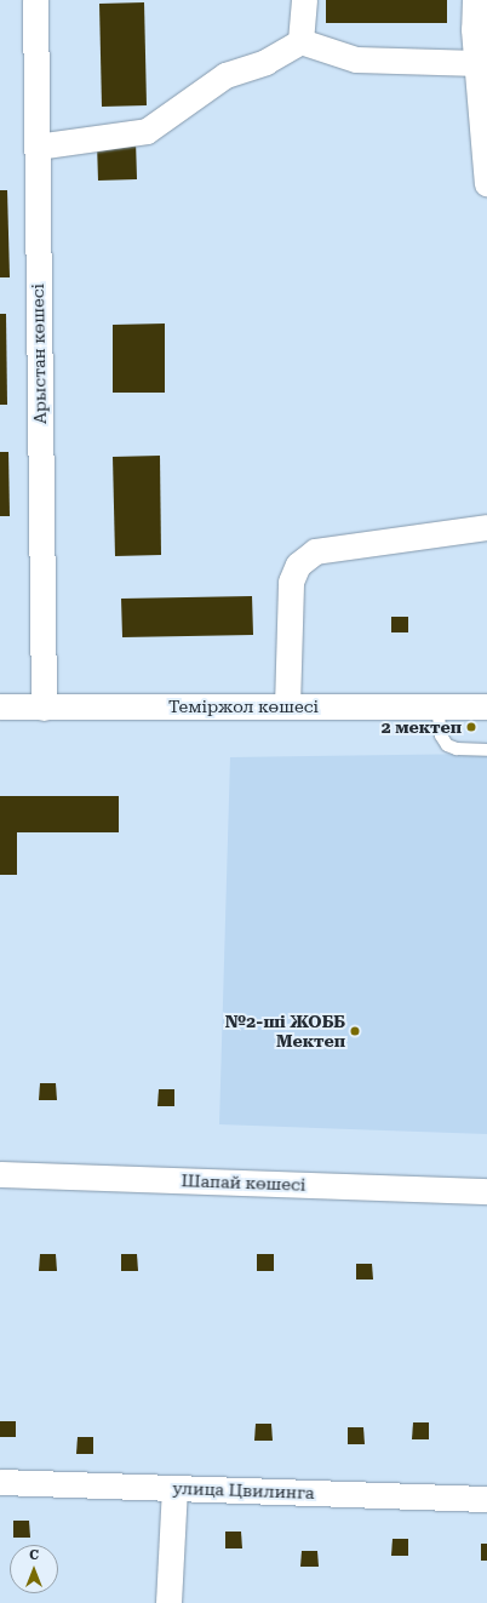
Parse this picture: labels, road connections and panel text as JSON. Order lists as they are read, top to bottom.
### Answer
{
  "streets": {
    "street": [
      "Арыстан көшесі",
      "Теміржол көшесі",
      "Шапай көшесі",
      "улица Цвилинга"
    ]
  },
  "crossings": [
    ["Арыстан көшесі", "Теміржол көшесі"]
  ],
  "places": ["2 мектеп", "№2-ші ЖОББ Мектеп"],
  "north": "top"
}
